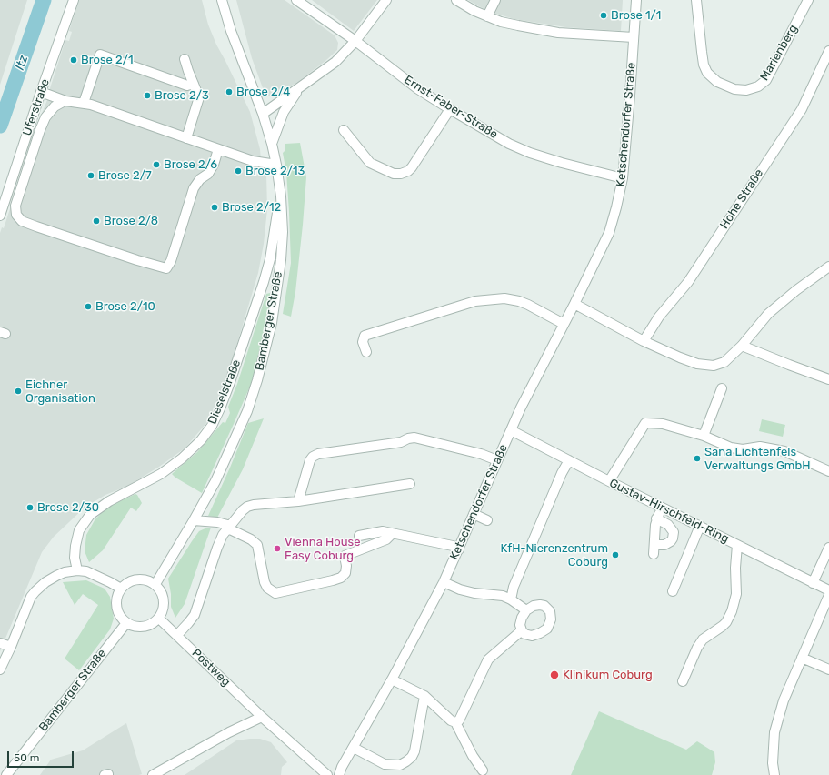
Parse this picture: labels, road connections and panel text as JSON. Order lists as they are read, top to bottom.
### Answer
{
  "streets": {
    "street": [
      "Marienberg",
      "Uferstraße",
      "Ernst-Faber-Straße",
      "Ketschendorfer Straße",
      "Hohe Straße",
      "Bamberger Straße",
      "Dieselstraße",
      "Gustav-Hirschfeld-Ring",
      "Postweg"
    ]
  },
  "crossings": [
    ["Ernst-Faber-Straße", "Ketschendorfer Straße"],
    ["Ketschendorfer Straße", "Gustav-Hirschfeld-Ring"],
    ["Bamberger Straße", "Dieselstraße"],
    ["Bamberger Straße", "Postweg"]
  ],
  "water": ["Itz"],
  "places": [
    "Brose 1/1",
    "Brose 2/1",
    "Brose 2/4",
    "Brose 2/3",
    "Brose 2/6",
    "Brose 2/13",
    "Brose 2/7",
    "Brose 2/12",
    "Brose 2/8",
    "Brose 2/10",
    "Eichner Organisation",
    "Sana Lichtenfels Verwaltungs GmbH",
    "Brose 2/30",
    "Vienna House Easy Coburg",
    "KfH-Nierenzentrum Coburg",
    "Klinikum Coburg"
  ],
  "scale_bar": "50 m"
}
